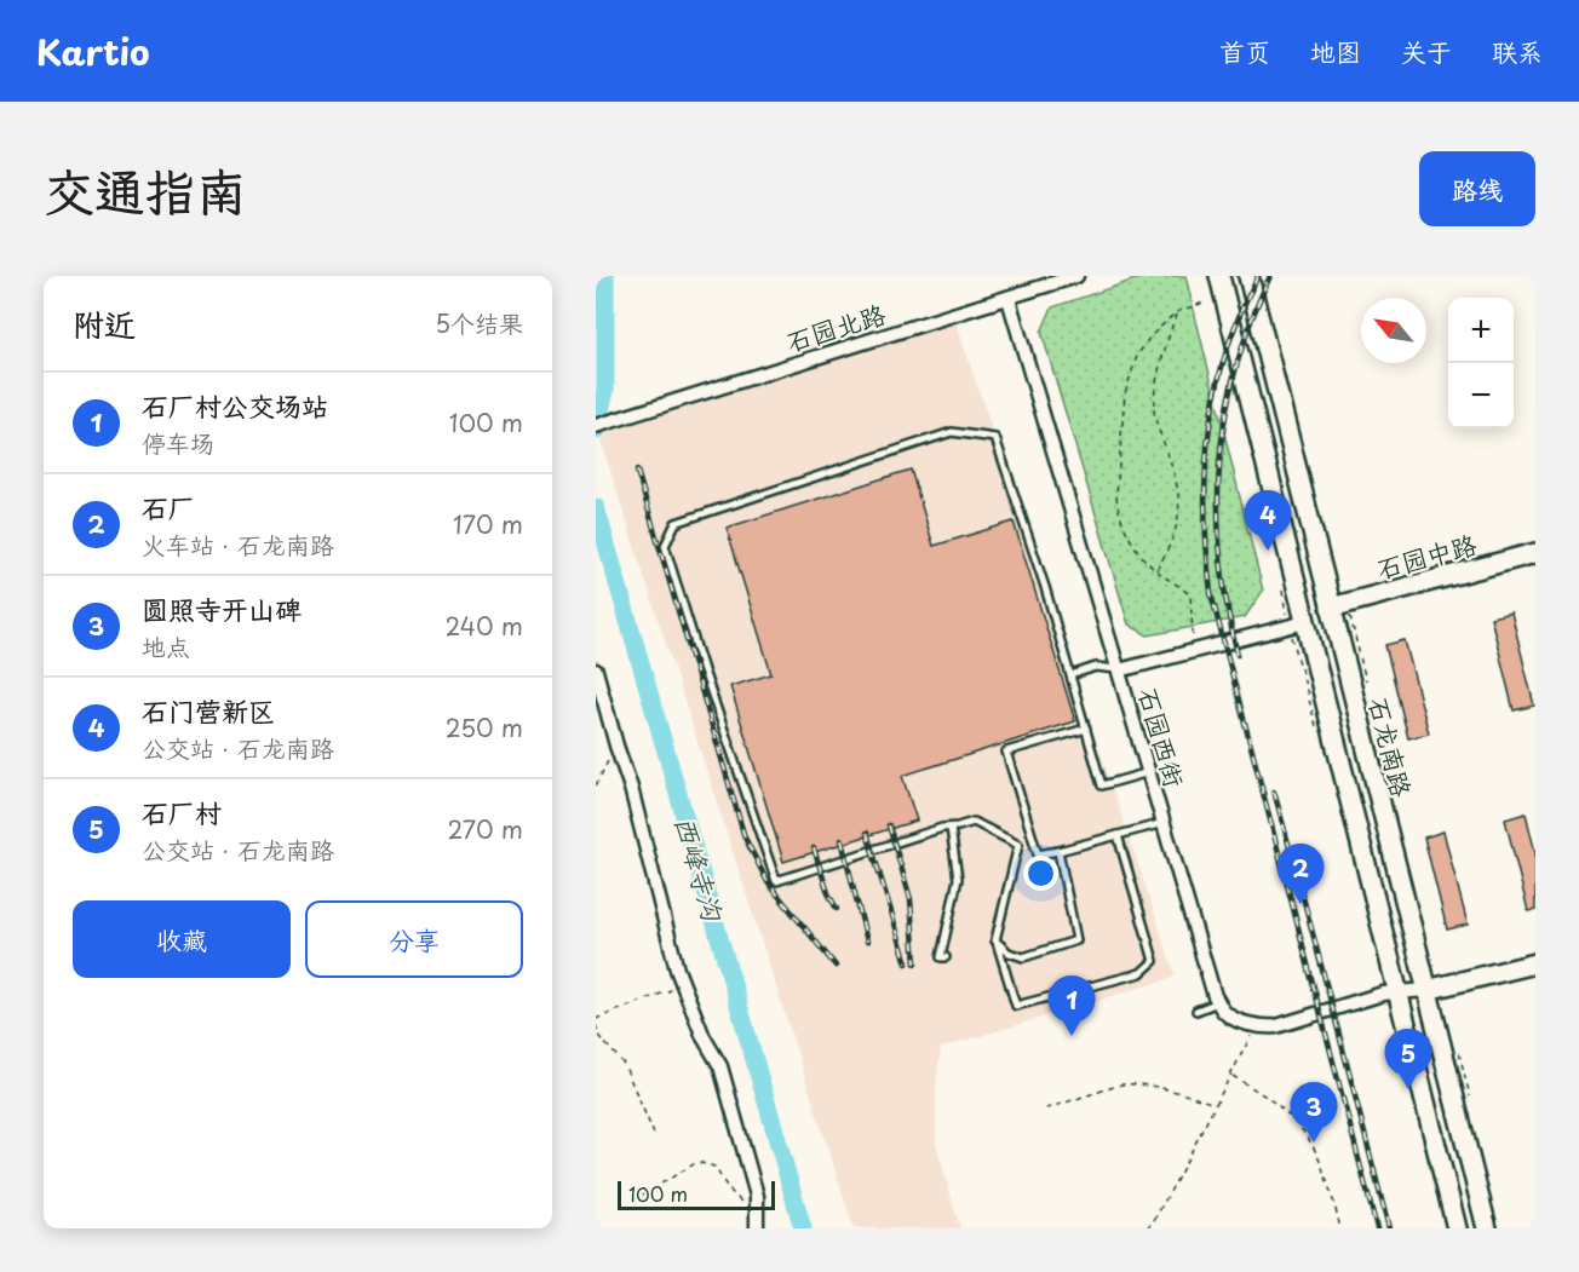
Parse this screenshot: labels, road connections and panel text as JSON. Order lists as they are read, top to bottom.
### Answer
{
  "streets": {
    "main road": ["石园中路", "石龙南路"],
    "street": ["石园北路", "石园西街"]
  },
  "crossings": [
    ["石园北路", "石园西街"],
    ["石园中路", "石龙南路"]
  ],
  "water": ["西峰寺沟"],
  "scale_bar": "100 m",
  "north": "top left",
  "page": {
    "header": "Kartio",
    "nav": [
      "首页",
      "地图",
      "关于",
      "联系"
    ],
    "title": "交通指南",
    "buttons": [
      "路线",
      ["收藏", "分享"]
    ],
    "heading": ["附近", "5个结果"],
    "map_buttons": ["+", "−"],
    "list": [
      {
        "mark": "1",
        "name": "石厂村公交场站",
        "note": "停车场",
        "value": "100 m"
      },
      {
        "mark": "2",
        "name": "石厂",
        "note": "火车站 · 石龙南路",
        "value": "170 m"
      },
      {
        "mark": "3",
        "name": "圆照寺开山碑",
        "note": "地点",
        "value": "240 m"
      },
      {
        "mark": "4",
        "name": "石门营新区",
        "note": "公交站 · 石龙南路",
        "value": "250 m"
      },
      {
        "mark": "5",
        "name": "石厂村",
        "note": "公交站 · 石龙南路",
        "value": "270 m"
      }
    ],
    "pins": [
      "4",
      "2",
      "1",
      "5",
      "3"
    ],
    "scale": "100 m"
  }
}
